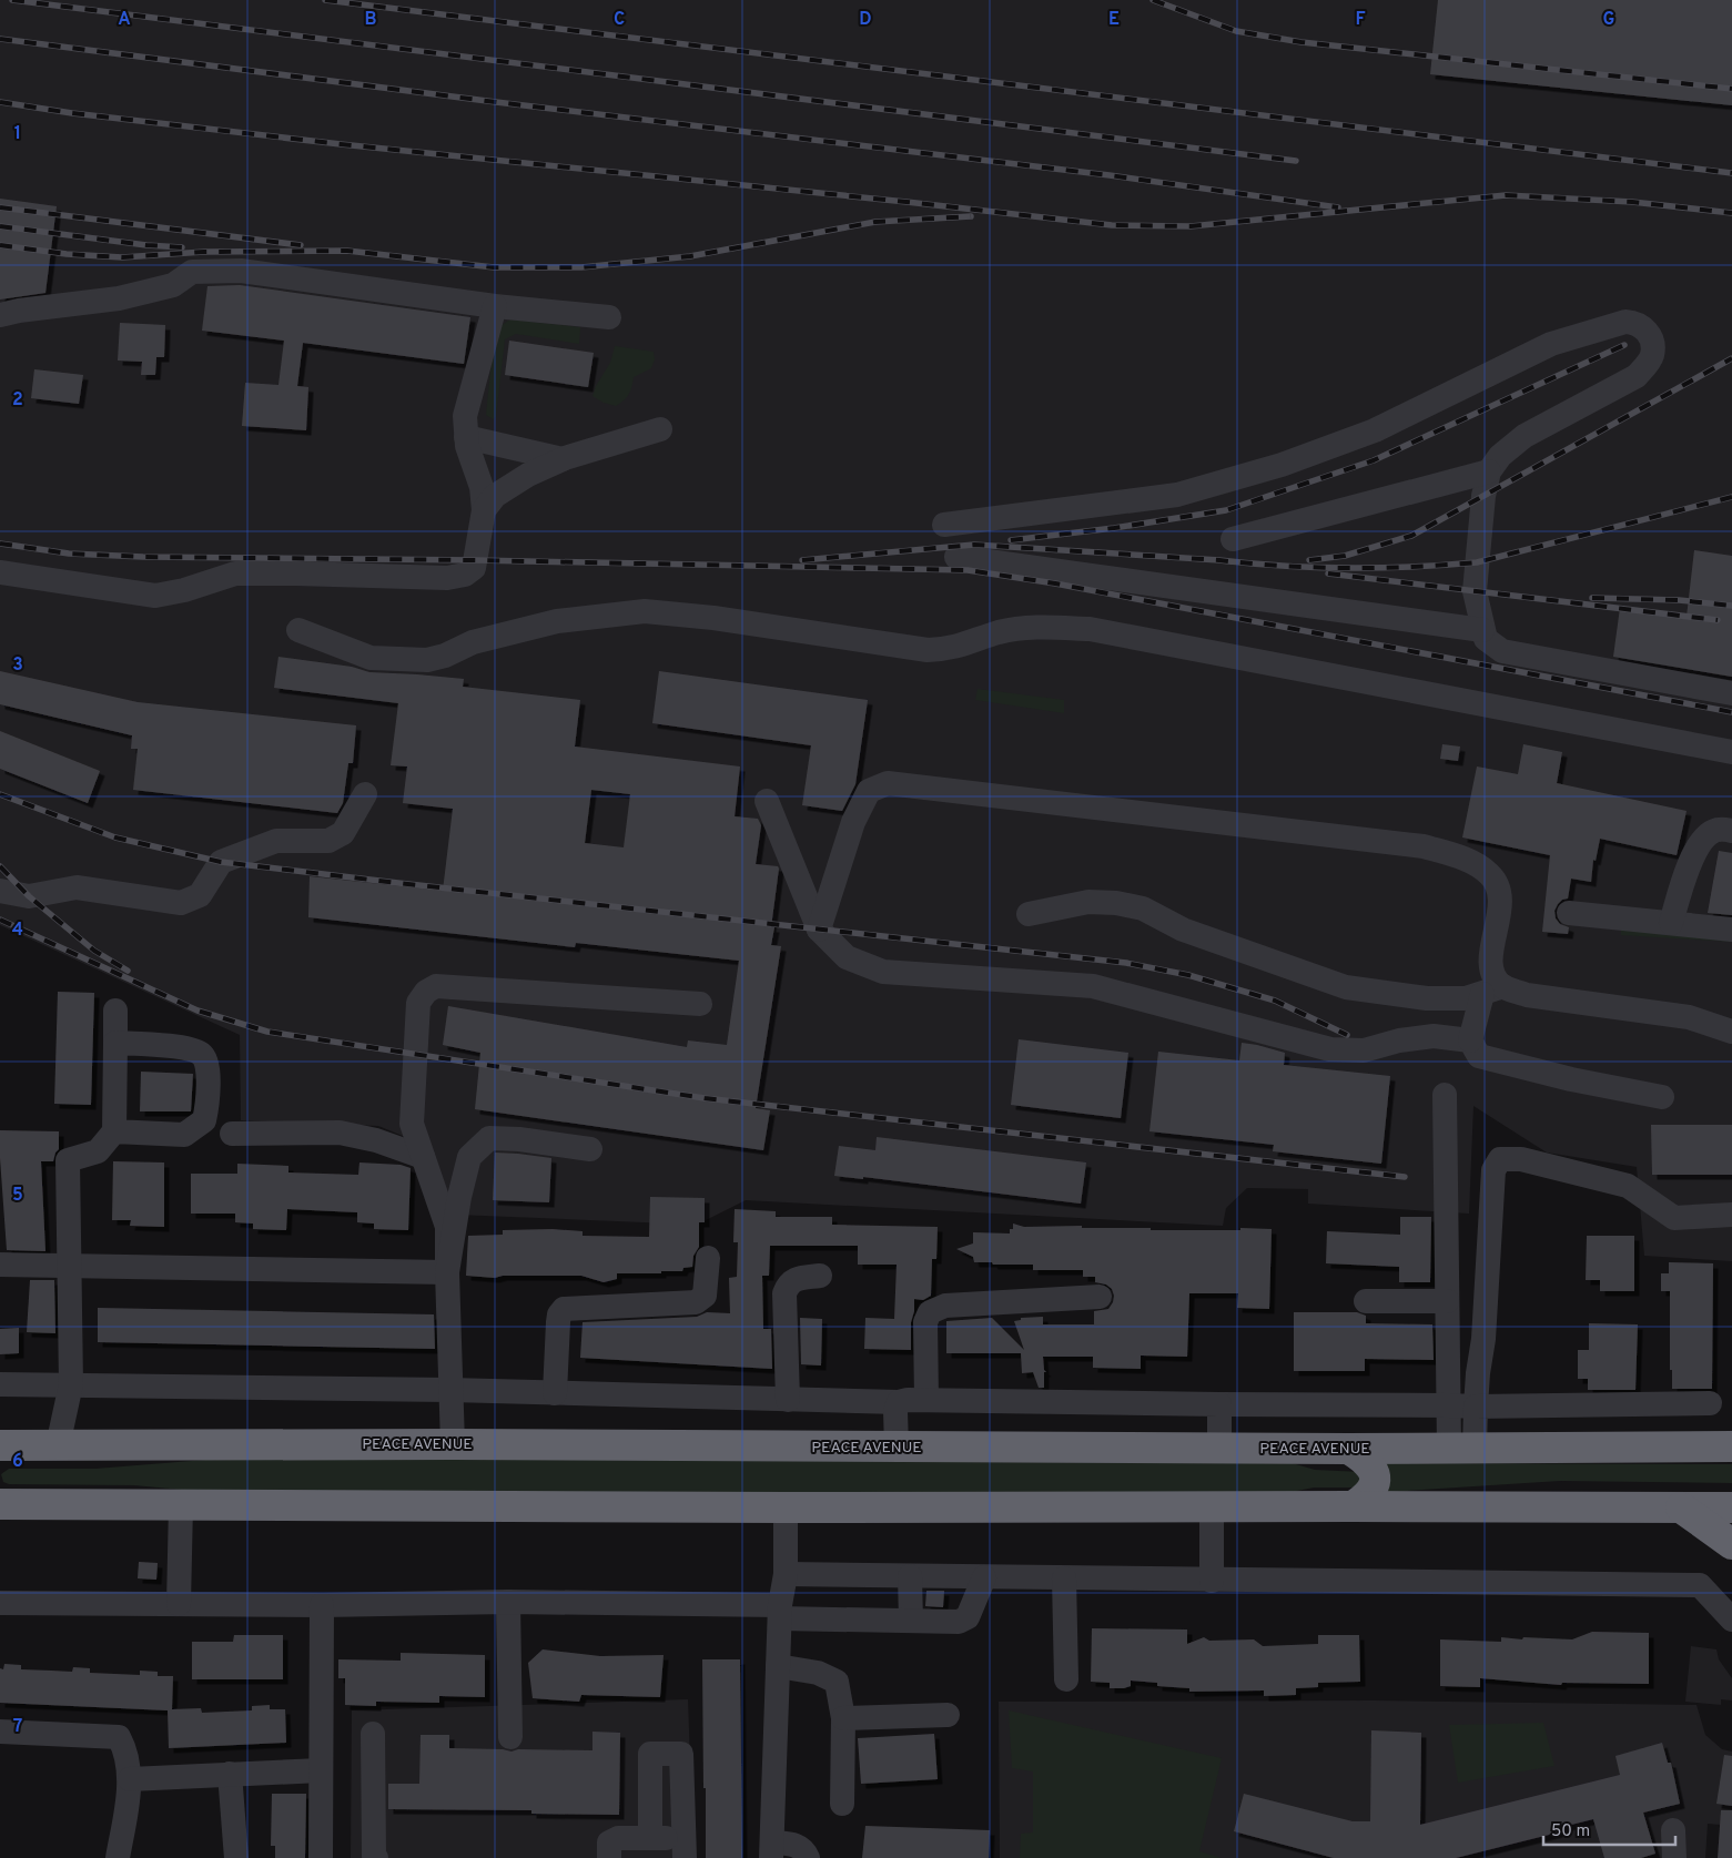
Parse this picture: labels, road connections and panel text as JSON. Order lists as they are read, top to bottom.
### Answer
{
  "streets": {
    "highway": ["PEACE AVENUE"]
  },
  "scale_bar": "50 m",
  "grid": {
    "columns": [
      "A",
      "B",
      "C",
      "D",
      "E",
      "F",
      "G"
    ],
    "rows": [
      "1",
      "2",
      "3",
      "4",
      "5",
      "6",
      "7"
    ]
  }
}
